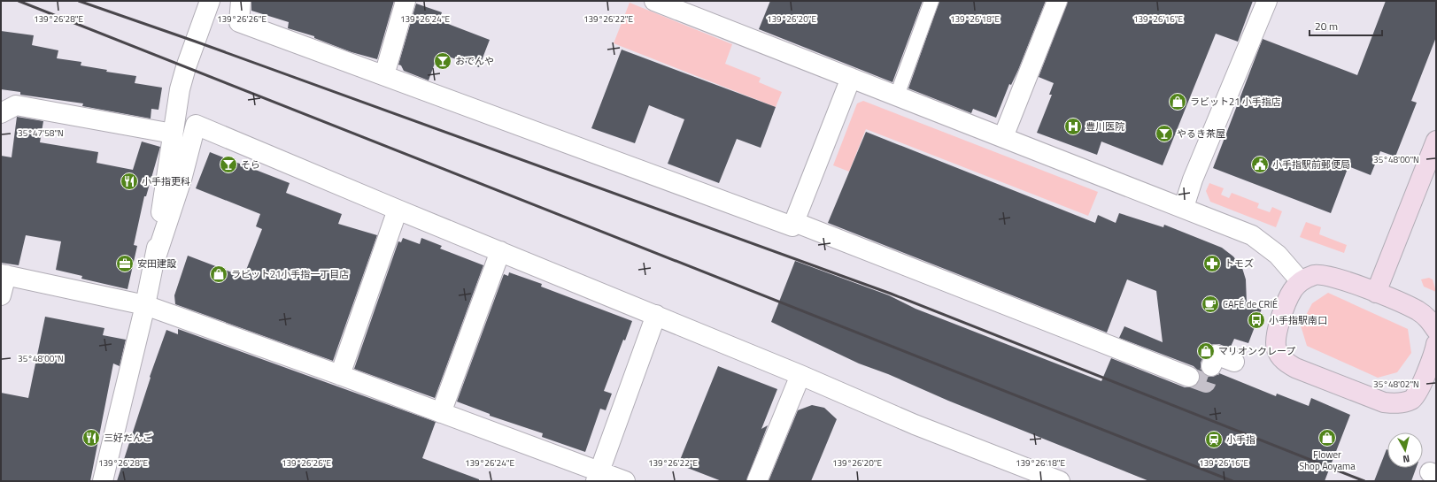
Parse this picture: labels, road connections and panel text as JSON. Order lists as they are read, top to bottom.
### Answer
{
  "places": {
    "bar": ["おでんや", "やるき茶屋", "そら"],
    "shop": [
      "ラビット21 小手指店",
      "ラビット21小手指一丁目店",
      "マリオンクレープ",
      "Flower Shop Aoyama"
    ],
    "hospital": ["豊川医院"],
    "public building": ["小手指駅前郵便局"],
    "restaurant": ["小手指更科", "三好だんご"],
    "office": ["安田建設"],
    "pharmacy": ["トモズ"],
    "cafe": ["CAFÉ de CRIÉ"],
    "bus stop": ["小手指駅南口"],
    "station": ["小手指"]
  },
  "scale_bar": "20 m",
  "north": "bottom",
  "coordinates": [
    "139°26'28\"E",
    "139°26'26\"E",
    "139°26'24\"E",
    "139°26'22\"E",
    "139°26'20\"E",
    "139°26'18\"E",
    "139°26'16\"E",
    "35°47'58\"N",
    "35°48'00\"N",
    "35°48'02\"N"
  ]
}
